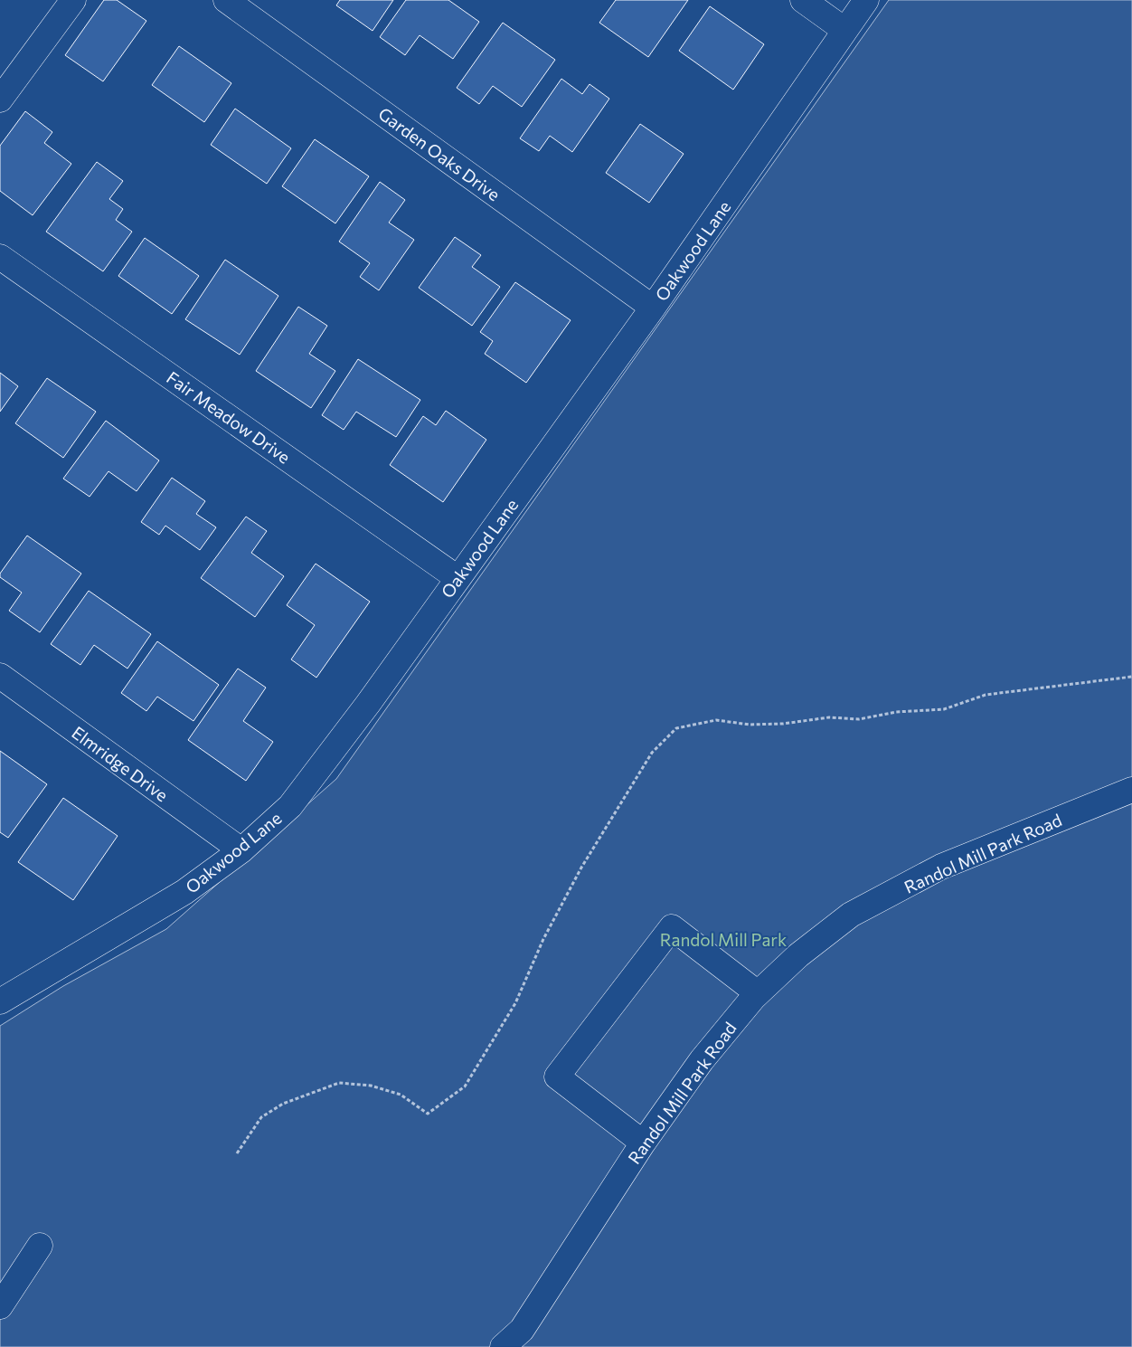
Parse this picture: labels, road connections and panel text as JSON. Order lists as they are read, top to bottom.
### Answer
{
  "streets": {
    "street": [
      "Garden Oaks Drive",
      "Oakwood Lane",
      "Fair Meadow Drive",
      "Elmridge Drive",
      "Randol Mill Park Road"
    ]
  },
  "crossings": [
    ["Garden Oaks Drive", "Oakwood Lane"],
    ["Oakwood Lane", "Fair Meadow Drive"],
    ["Oakwood Lane", "Elmridge Drive"]
  ],
  "parks": ["Randol Mill Park"]
}
